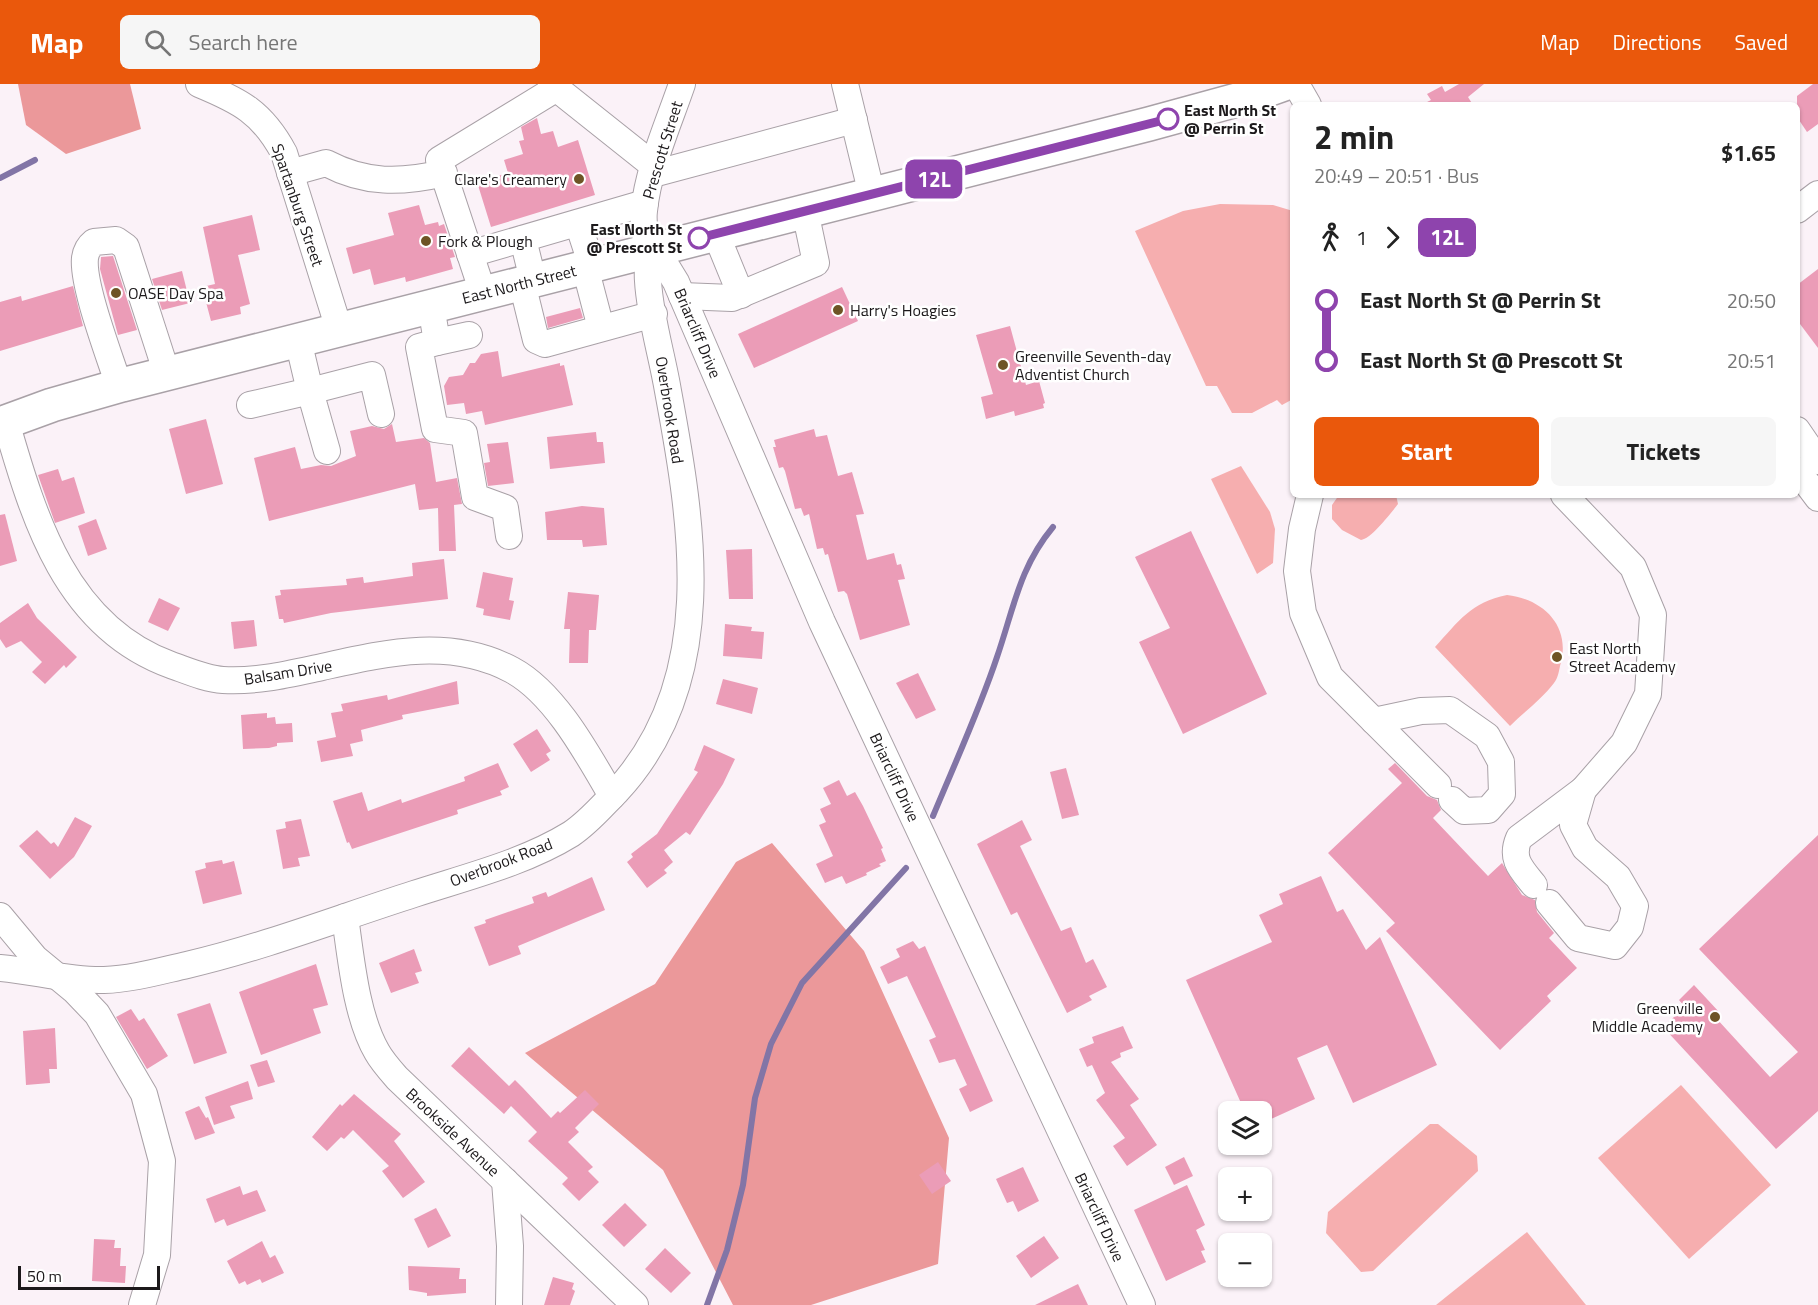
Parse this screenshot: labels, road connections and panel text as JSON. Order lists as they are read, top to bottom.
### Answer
{
  "streets": {
    "main road": ["East North Street"],
    "street": [
      "Prescott Street",
      "Spartanburg Street",
      "Briarcliff Drive",
      "Overbrook Road",
      "Balsam Drive",
      "Brookside Avenue"
    ]
  },
  "crossings": [
    ["Prescott Street", "East North Street"],
    ["Prescott Street", "Briarcliff Drive"],
    ["Prescott Street", "Overbrook Road"],
    ["Spartanburg Street", "East North Street"],
    ["East North Street", "Briarcliff Drive"],
    ["East North Street", "Overbrook Road"],
    ["East North Street", "Balsam Drive"],
    ["Briarcliff Drive", "Overbrook Road"],
    ["Overbrook Road", "Balsam Drive"],
    ["Overbrook Road", "Brookside Avenue"]
  ],
  "places": [
    "East North St @ Perrin St",
    "Clare's Creamery",
    "East North St @ Prescott St",
    "Fork & Plough",
    "OASE Day Spa",
    "Harry's Hoagies",
    "Greenville Seventh-day Adventist Church",
    "East North Street Academy",
    "Greenville Middle Academy"
  ],
  "lines": ["bus line 12L"],
  "scale_bar": "50 m",
  "page": {
    "header": "Map",
    "search": "Search here",
    "nav": ["Map", "Directions", "Saved"],
    "on_map": "12L",
    "heading": ["2 min", "20:49 – 20:51 · Bus", "$1.65"],
    "legs": ["1", "12L"],
    "list": [
      {
        "name": "East North St @ Perrin St",
        "value": "20:50"
      },
      {
        "name": "East North St @ Prescott St",
        "value": "20:51"
      }
    ],
    "buttons": ["Start", "Tickets"],
    "map_buttons": ["+", "−"],
    "scale": "50 m"
  }
}
